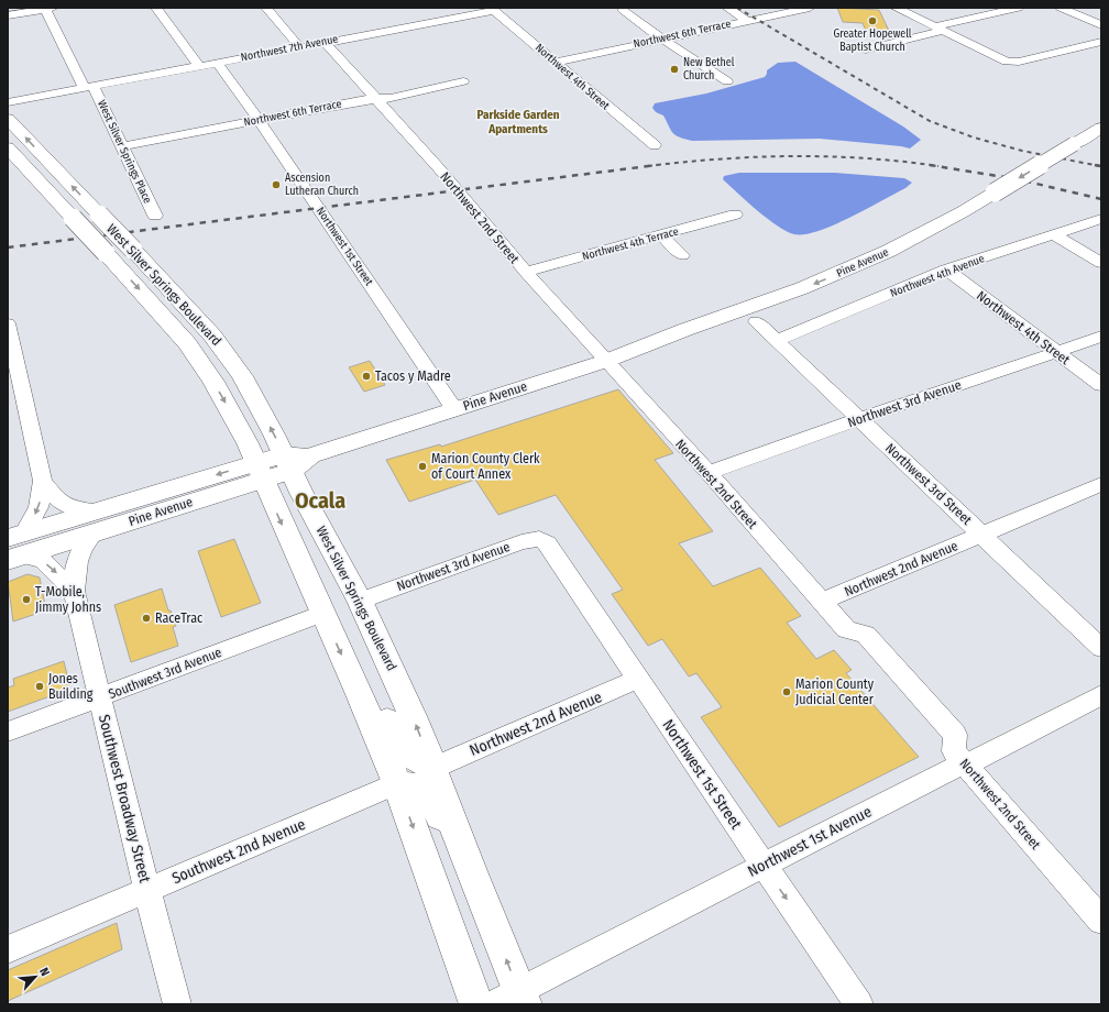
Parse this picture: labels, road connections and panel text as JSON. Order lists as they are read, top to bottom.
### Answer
{
  "streets": {
    "main road": ["Pine Avenue", "West Silver Springs Boulevard"],
    "street": [
      "Northwest 6th Terrace",
      "Northwest 7th Avenue",
      "Northwest 4th Street",
      "West Silver Springs Place",
      "Northwest 2nd Street",
      "Northwest 4th Terrace",
      "Northwest 1st Street",
      "Northwest 4th Avenue",
      "Northwest 3rd Avenue",
      "Northwest 3rd Street",
      "Northwest 2nd Avenue",
      "Southwest 3rd Avenue",
      "Southwest Broadway Street",
      "Northwest 1st Avenue",
      "Southwest 2nd Avenue"
    ]
  },
  "crossings": [
    ["Northwest 6th Terrace", "Northwest 4th Street"],
    ["Northwest 6th Terrace", "West Silver Springs Place"],
    ["Northwest 6th Terrace", "Northwest 2nd Street"],
    ["Northwest 6th Terrace", "Northwest 1st Street"],
    ["Northwest 7th Avenue", "Northwest 4th Street"],
    ["Northwest 7th Avenue", "West Silver Springs Place"],
    ["Northwest 7th Avenue", "Northwest 2nd Street"],
    ["Northwest 7th Avenue", "Northwest 1st Street"],
    ["Northwest 4th Street", "Northwest 4th Avenue"],
    ["Northwest 4th Street", "Northwest 3rd Avenue"],
    ["Northwest 2nd Street", "Northwest 4th Terrace"],
    ["Northwest 2nd Street", "Pine Avenue"],
    ["Northwest 2nd Street", "Northwest 3rd Avenue"],
    ["Northwest 2nd Street", "Northwest 2nd Avenue"],
    ["Northwest 2nd Street", "Northwest 1st Avenue"],
    ["Northwest 1st Street", "Pine Avenue"],
    ["Northwest 1st Street", "Northwest 3rd Avenue"],
    ["Northwest 1st Street", "Northwest 2nd Avenue"],
    ["Northwest 1st Street", "Northwest 1st Avenue"],
    ["Pine Avenue", "West Silver Springs Boulevard"],
    ["Pine Avenue", "Northwest 3rd Street"],
    ["Pine Avenue", "Southwest Broadway Street"],
    ["Northwest 4th Avenue", "Northwest 3rd Street"],
    ["West Silver Springs Boulevard", "Northwest 3rd Avenue"],
    ["West Silver Springs Boulevard", "Northwest 2nd Avenue"],
    ["West Silver Springs Boulevard", "Southwest 3rd Avenue"],
    ["West Silver Springs Boulevard", "Northwest 1st Avenue"],
    ["West Silver Springs Boulevard", "Southwest 2nd Avenue"],
    ["Northwest 3rd Avenue", "Northwest 3rd Street"],
    ["Northwest 3rd Street", "Northwest 2nd Avenue"],
    ["Southwest 3rd Avenue", "Southwest Broadway Street"],
    ["Southwest Broadway Street", "Southwest 2nd Avenue"]
  ],
  "districts": ["Parkside Garden Apartments", "Ocala"],
  "places": [
    "Greater Hopewell Baptist Church",
    "New Bethel Church",
    "Ascension Lutheran Church",
    "Tacos y Madre",
    "Marion County Clerk of Court Annex",
    "T-Mobile, Jimmy Johns",
    "RaceTrac",
    "Jones Building",
    "Marion County Judicial Center"
  ],
  "north": "top right"
}
